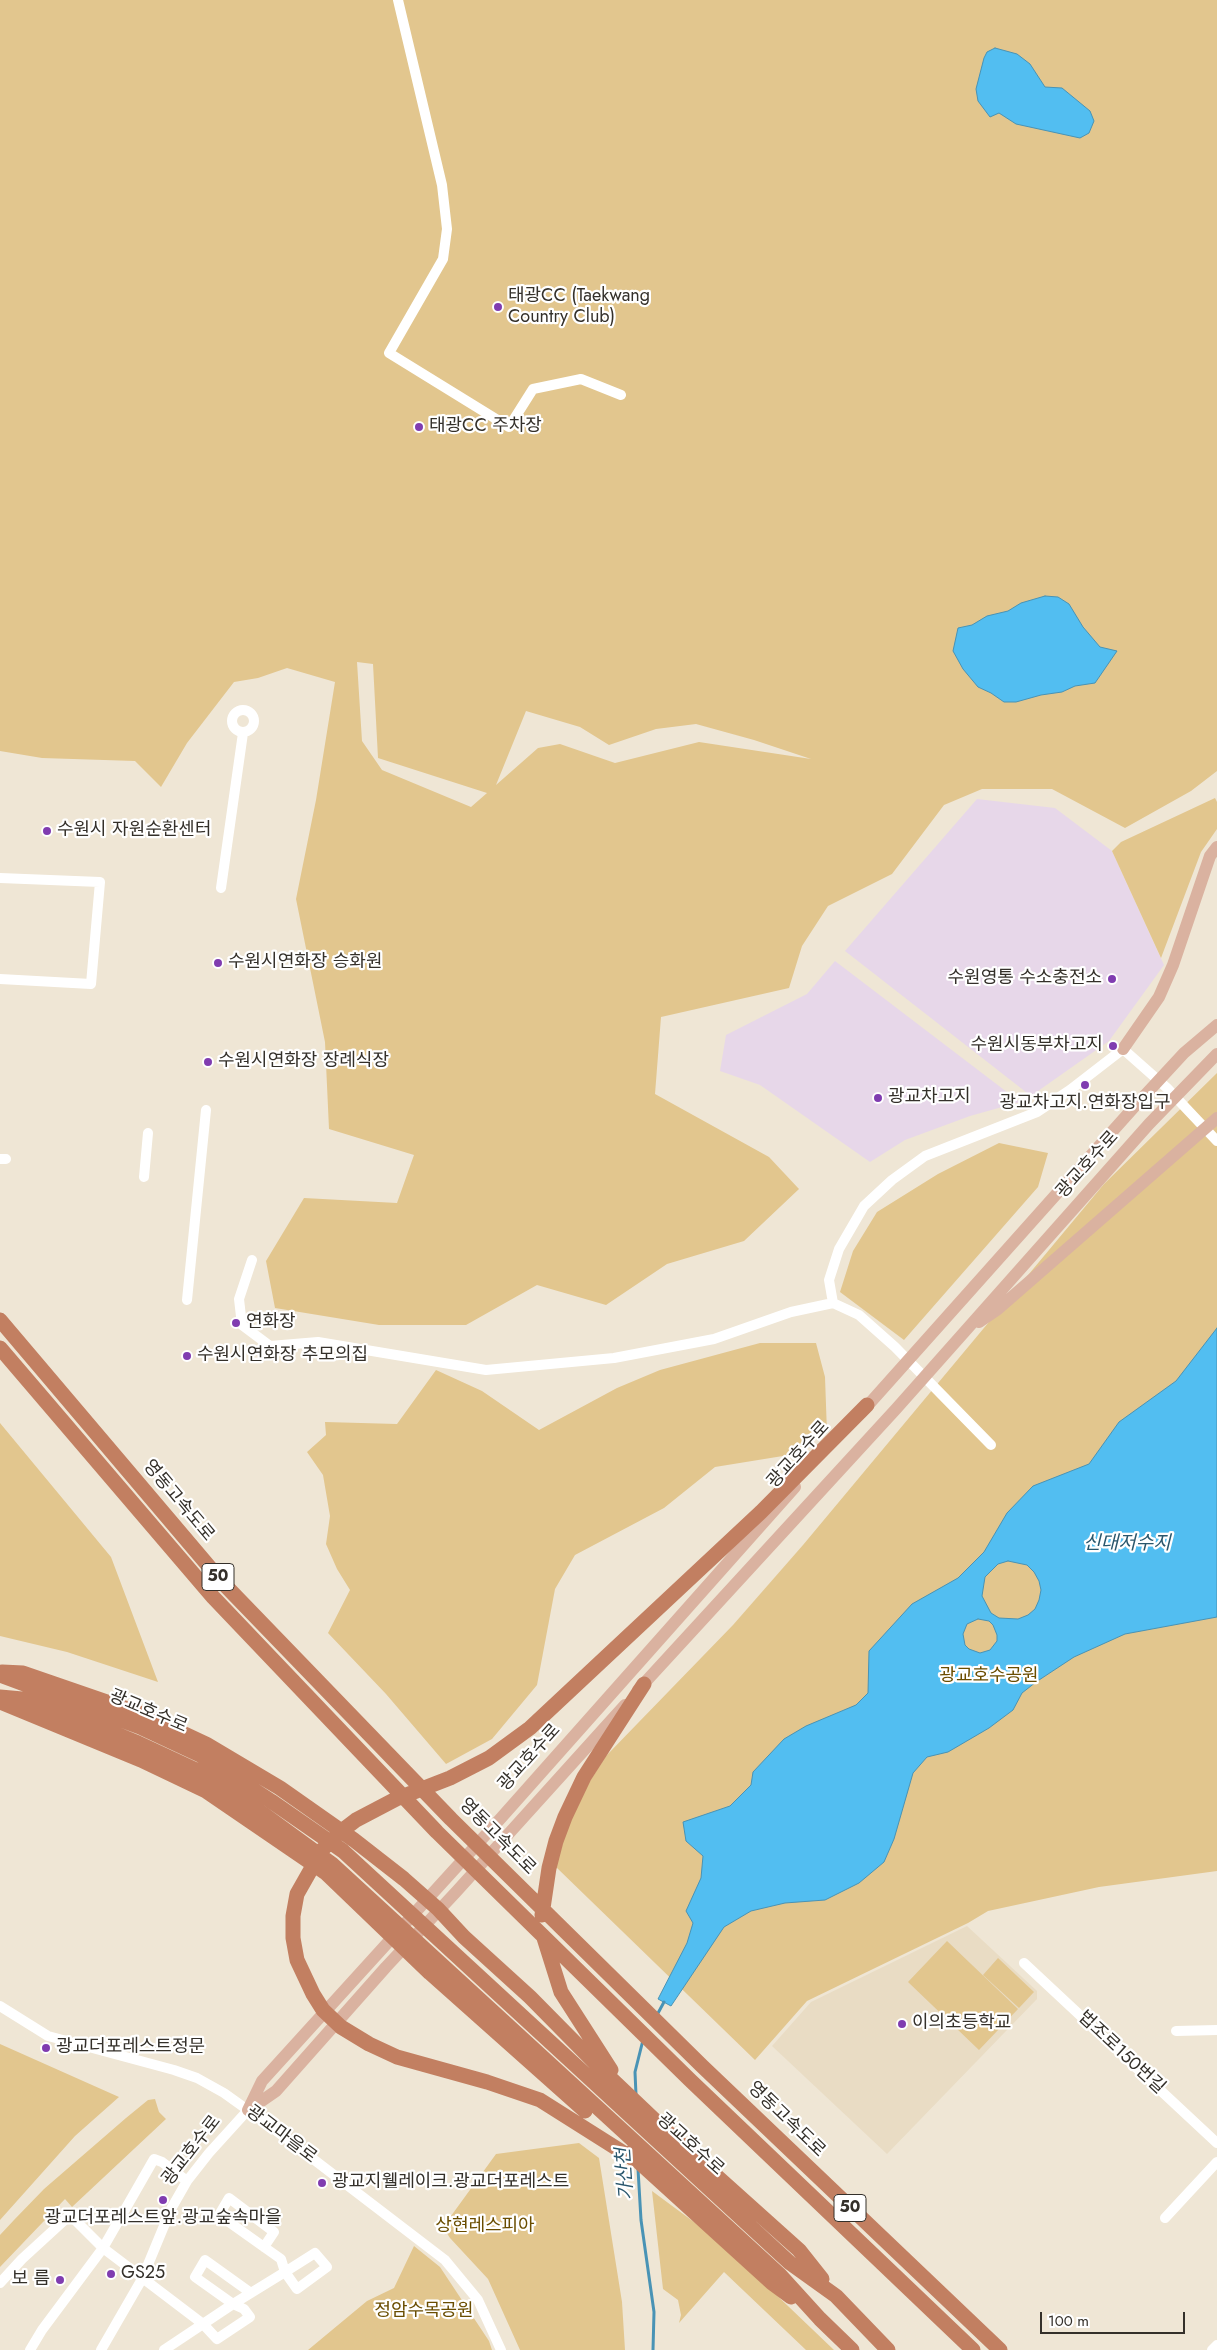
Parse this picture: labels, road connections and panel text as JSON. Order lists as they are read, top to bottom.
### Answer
{
  "streets": {
    "highway": ["광교호수로", "영동고속도로", "50"],
    "street": ["법조로150번길", "광교마을로"]
  },
  "crossings": [
    ["광교호수로", "광교마을로"]
  ],
  "water": ["신대저수지", "가산천"],
  "parks": ["광교호수공원", "상현레스피아", "정암수목공원"],
  "places": [
    "태광CC (Taekwang Country Club)",
    "태광CC 주차장",
    "수원시 자원순환센터",
    "수원시연화장 승화원",
    "수원영통 수소충전소",
    "수원시동부차고지",
    "수원시연화장 장례식장",
    "광교차고지.연화장입구",
    "광교차고지",
    "연화장",
    "수원시연화장 추모의집",
    "이의초등학교",
    "광교더포레스트정문",
    "광교지웰레이크.광교더포레스트",
    "광교더포레스트앞.광교숲속마을",
    "GS25",
    "보 름"
  ],
  "scale_bar": "100 m"
}
